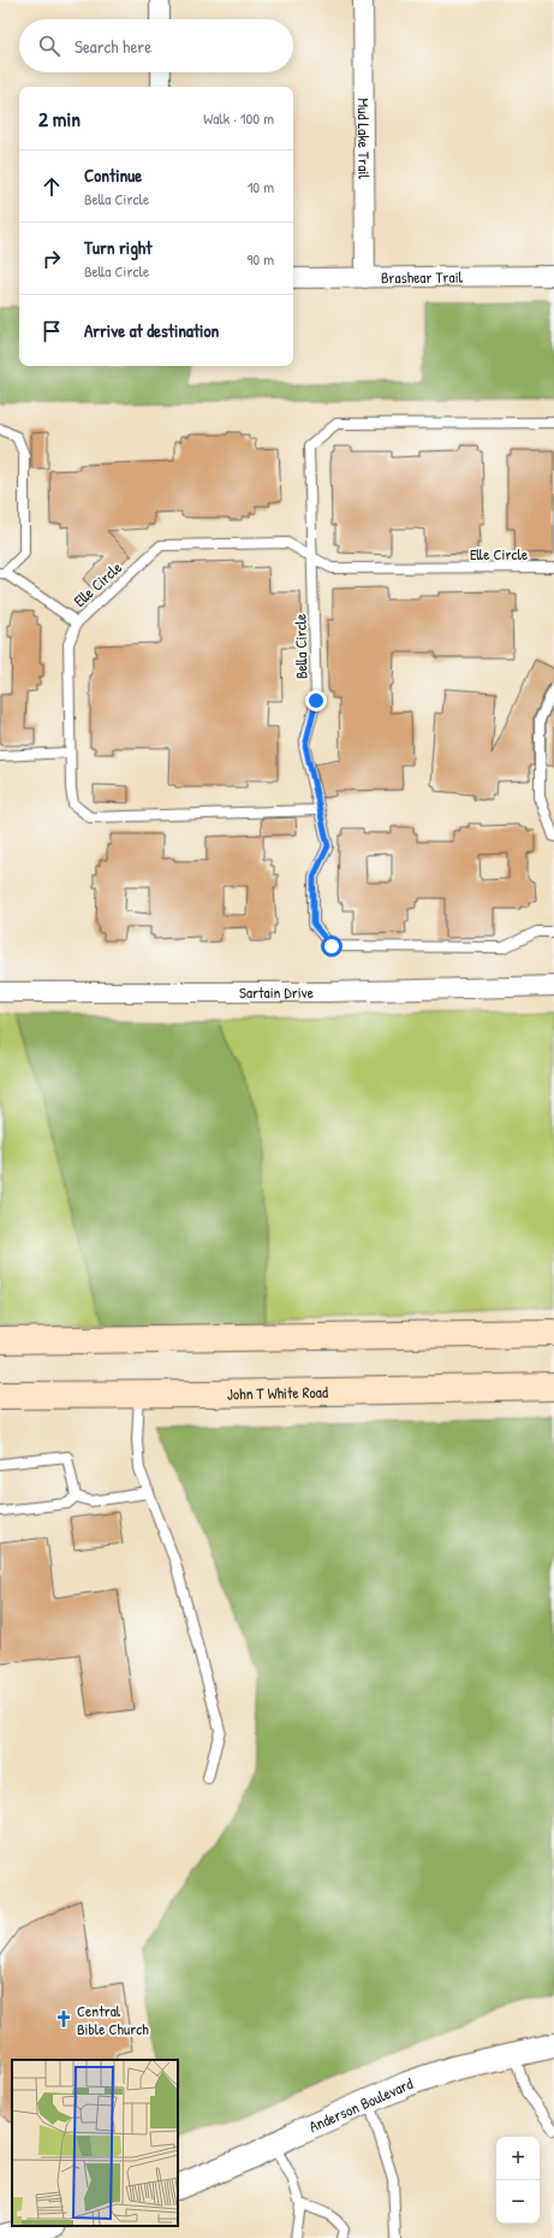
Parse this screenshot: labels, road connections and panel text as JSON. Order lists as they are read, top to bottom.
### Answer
{
  "streets": {
    "main road": ["John T White Road"],
    "street": [
      "Mud Lake Trail",
      "Brashear Trail",
      "Sartain Drive",
      "Anderson Boulevard"
    ],
    "lane": ["Elle Circle", "Bella Circle"]
  },
  "crossings": [
    ["Mud Lake Trail", "Brashear Trail"],
    ["Elle Circle", "Bella Circle"]
  ],
  "places": {
    "church": ["Central Bible Church"]
  },
  "page": {
    "search": "Search here",
    "heading": ["2 min", "Walk · 100 m"],
    "list": [
      ["Continue", "Bella Circle", "10 m"],
      ["Turn right", "Bella Circle", "90 m"],
      "Arrive at destination"
    ],
    "map_buttons": ["+", "−"]
  }
}
